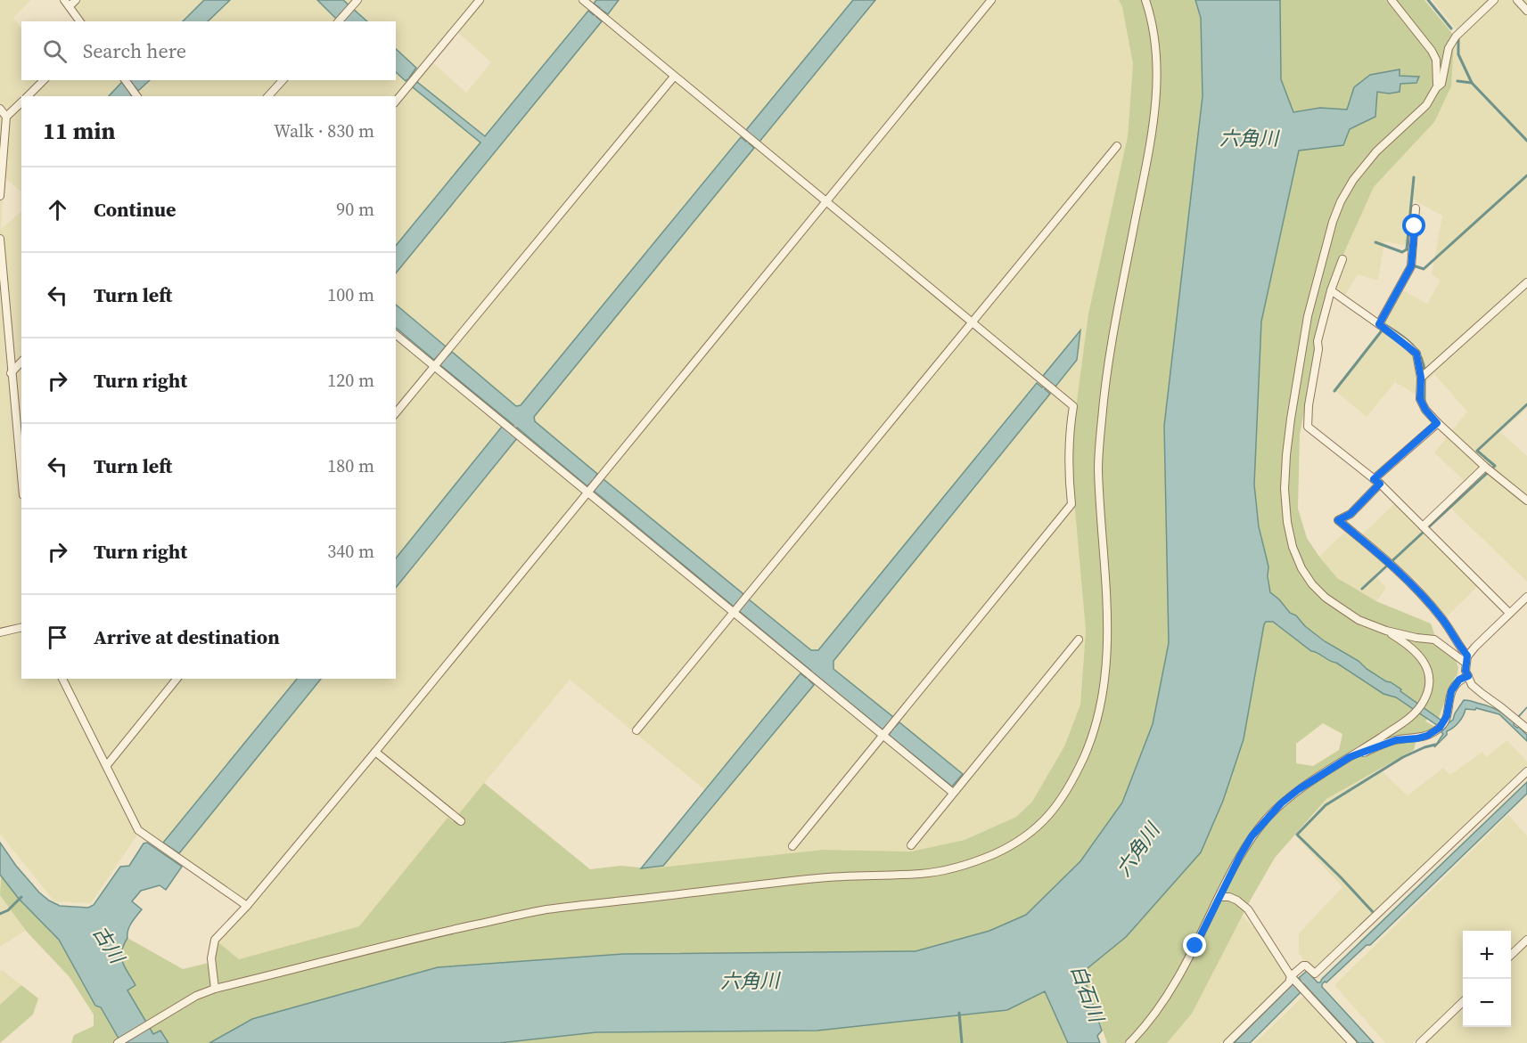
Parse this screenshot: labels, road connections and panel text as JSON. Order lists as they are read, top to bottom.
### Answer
{
  "water": ["六角川", "古川", "白石川"],
  "page": {
    "search": "Search here",
    "heading": ["11 min", "Walk · 830 m"],
    "list": [
      ["Continue", "90 m"],
      ["Turn left", "100 m"],
      ["Turn right", "120 m"],
      ["Turn left", "180 m"],
      ["Turn right", "340 m"],
      "Arrive at destination"
    ],
    "map_buttons": ["+", "−"]
  }
}
